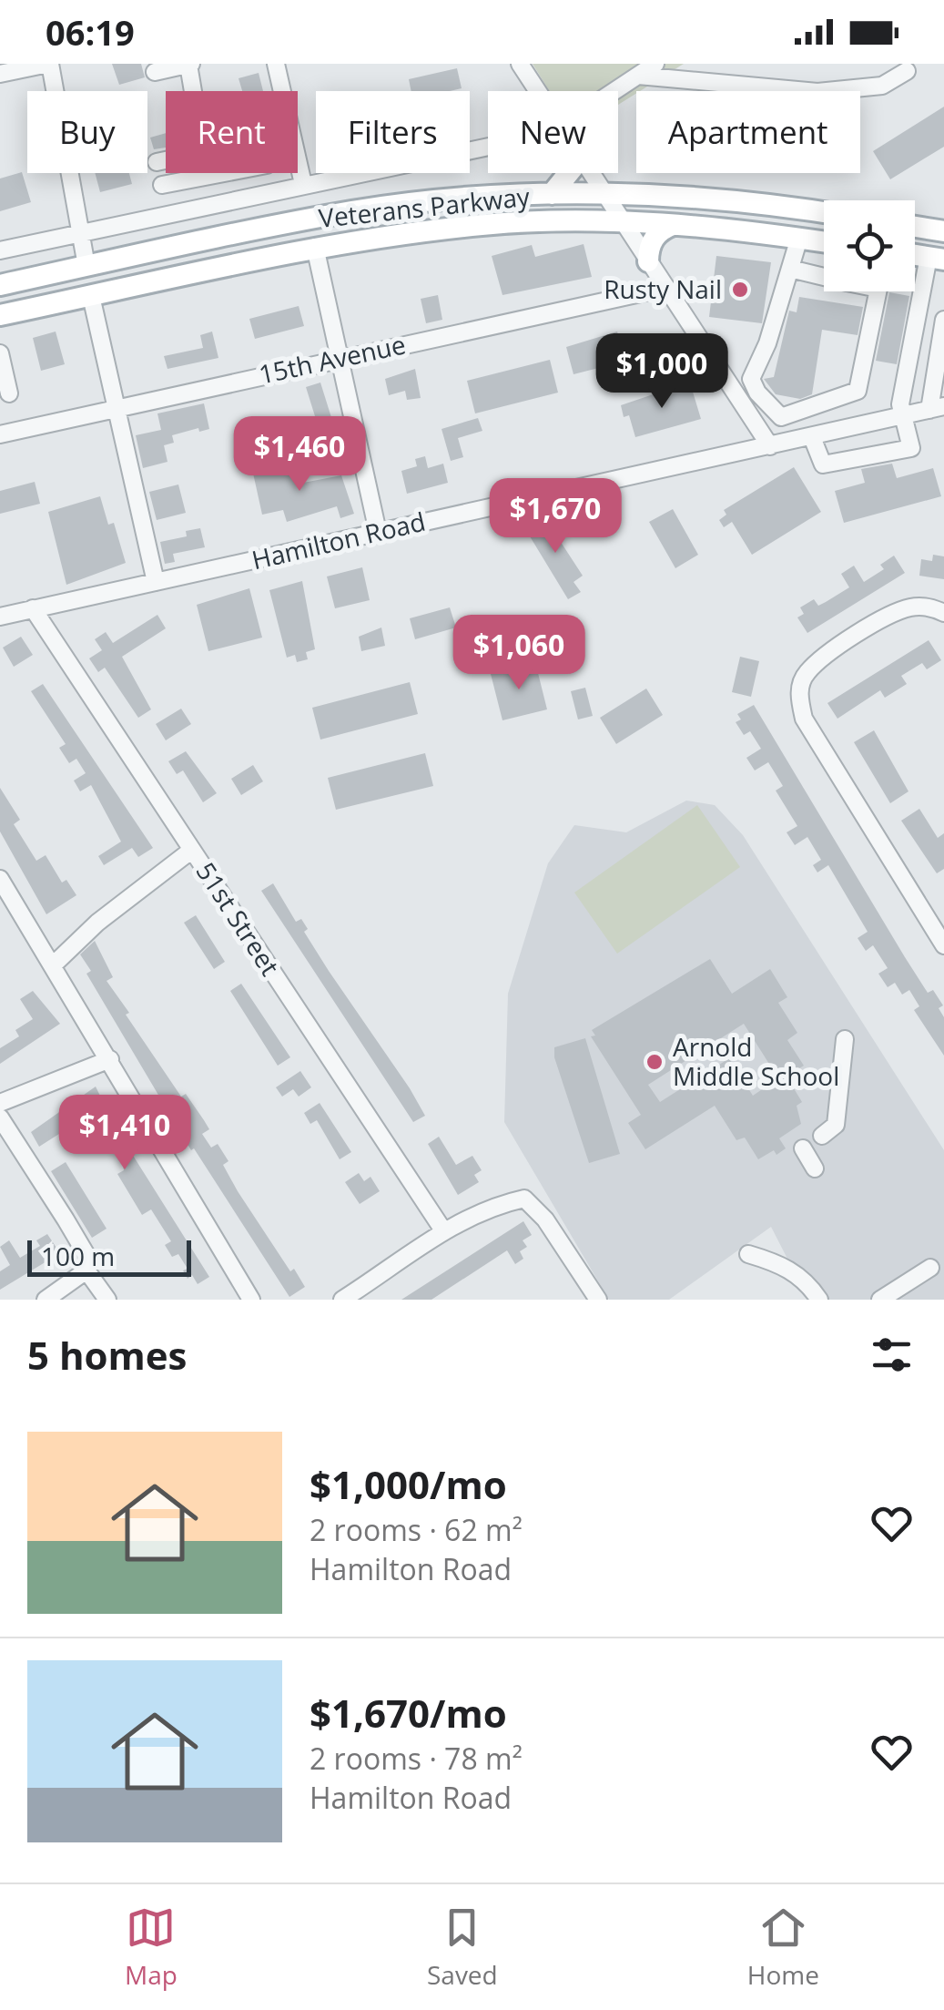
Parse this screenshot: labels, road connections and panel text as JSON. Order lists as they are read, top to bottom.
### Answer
{
  "streets": {
    "main road": ["Veterans Parkway"],
    "street": ["15th Avenue", "Hamilton Road", "51st Street"]
  },
  "crossings": [
    ["Hamilton Road", "51st Street"]
  ],
  "places": ["Rusty Nail", "Arnold Middle School"],
  "scale_bar": "100 m",
  "page": {
    "status": "06:19",
    "chip": [
      "Buy",
      "Rent",
      "Filters",
      "New",
      "Apartment"
    ],
    "price": [
      "$1,000",
      "$1,460",
      "$1,670",
      "$1,060",
      "$1,410"
    ],
    "scale": "100 m",
    "heading": "5 homes",
    "list": [
      {
        "name": "$1,000/mo",
        "note": "2 rooms · 62 m² · Hamilton Road"
      },
      {
        "name": "$1,670/mo",
        "note": "2 rooms · 78 m² · Hamilton Road"
      }
    ],
    "tabs": ["Map", "Saved", "Home"]
  }
}
